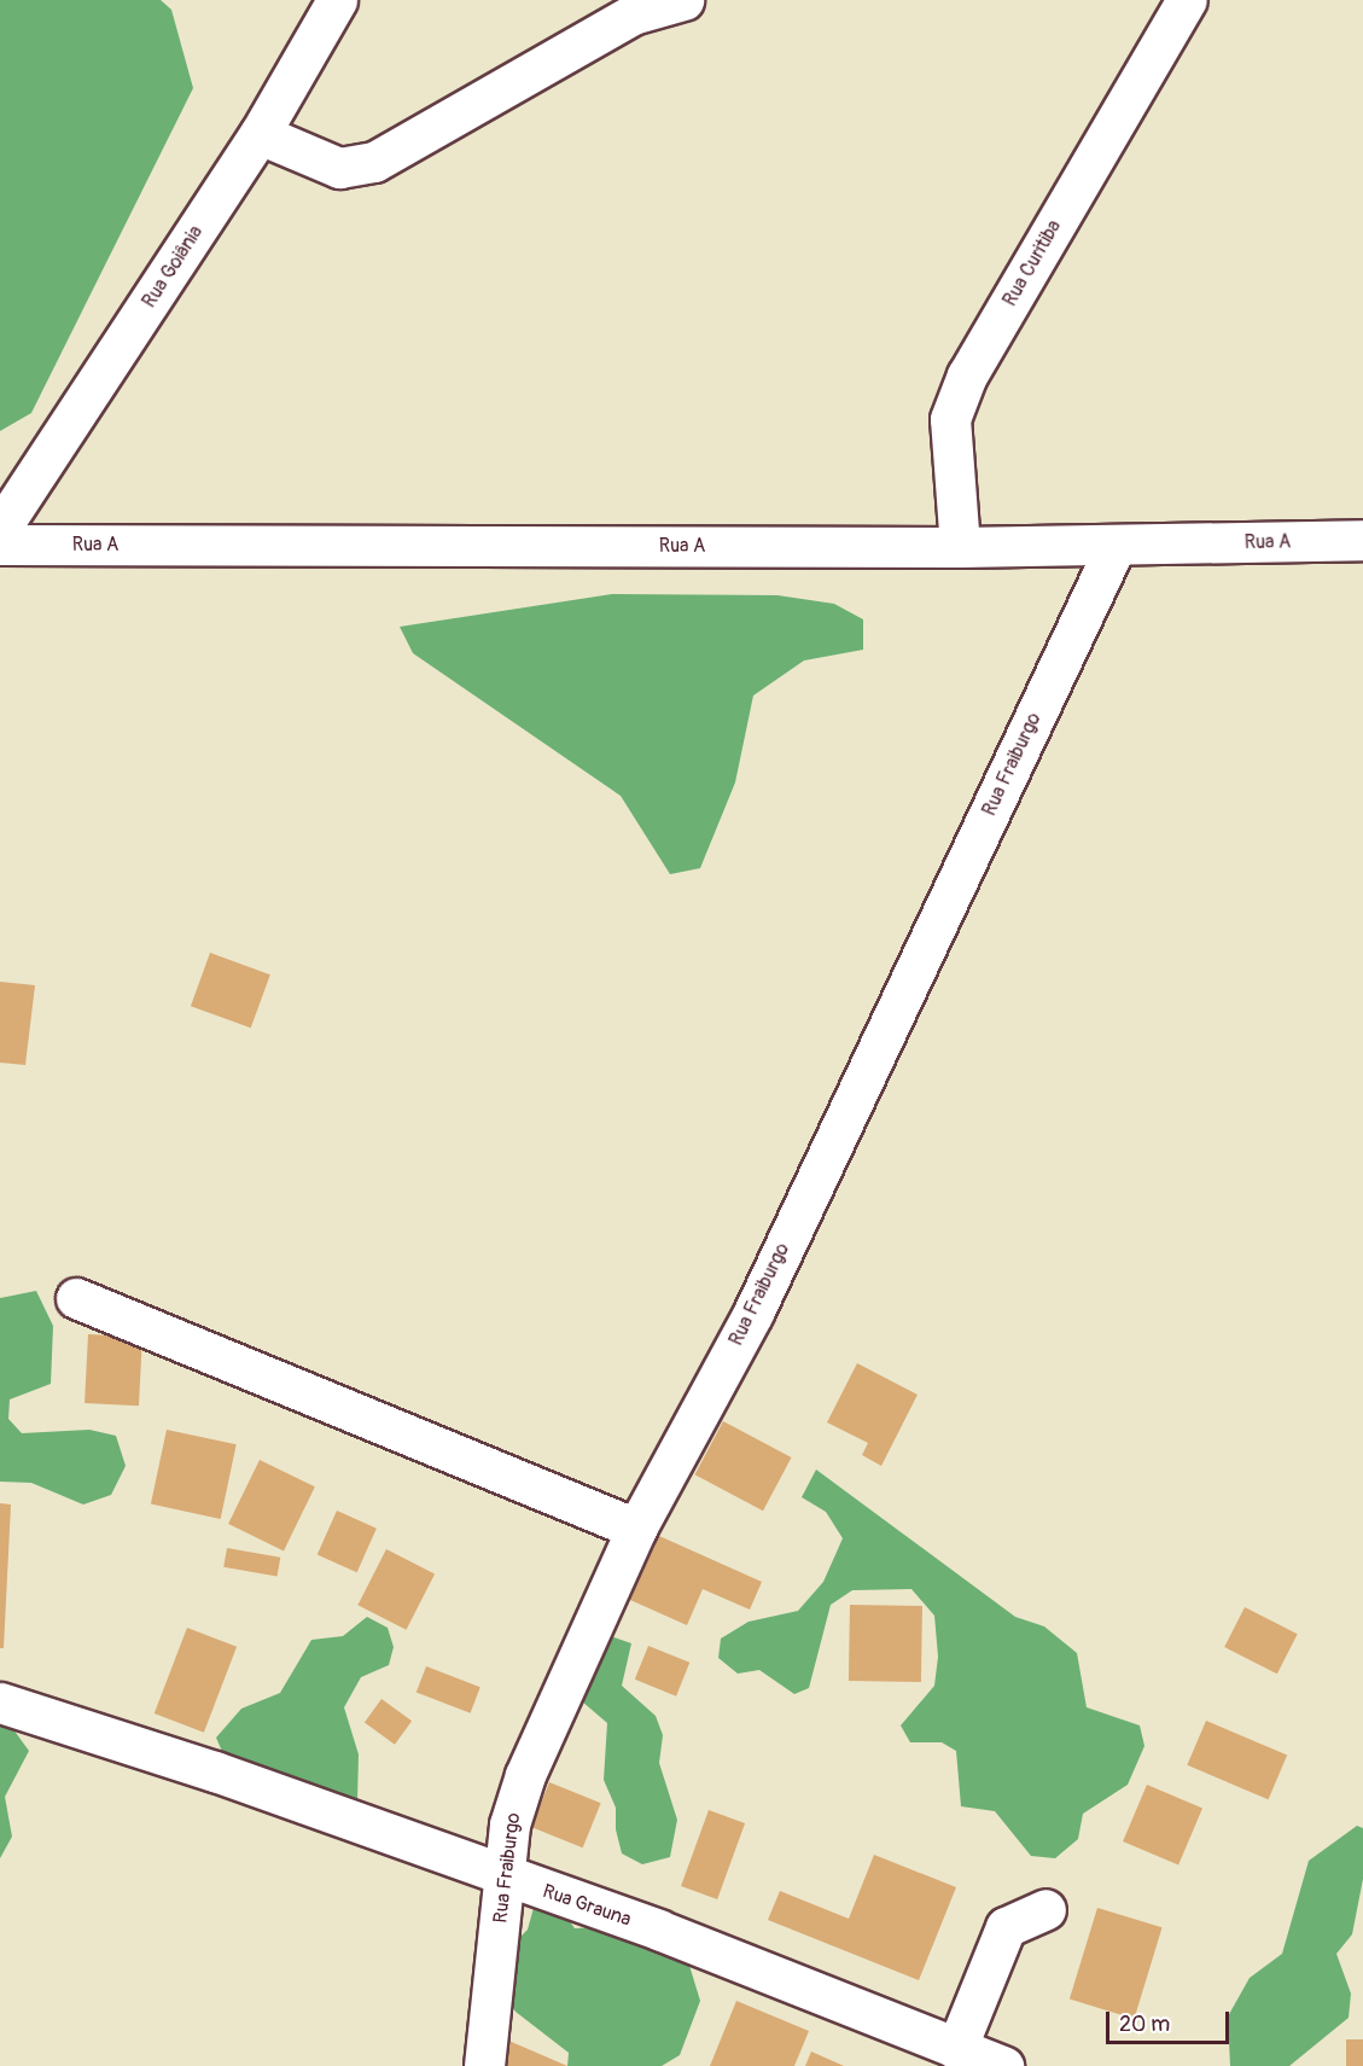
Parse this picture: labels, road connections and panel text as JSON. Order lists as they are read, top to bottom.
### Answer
{
  "streets": {
    "street": [
      "Rua Curitiba",
      "Rua Goiânia",
      "Rua A",
      "Rua Fraiburgo",
      "Rua Grauna"
    ]
  },
  "crossings": [
    ["Rua Curitiba", "Rua A"],
    ["Rua A", "Rua Fraiburgo"],
    ["Rua Fraiburgo", "Rua Grauna"]
  ],
  "scale_bar": "20 m"
}
